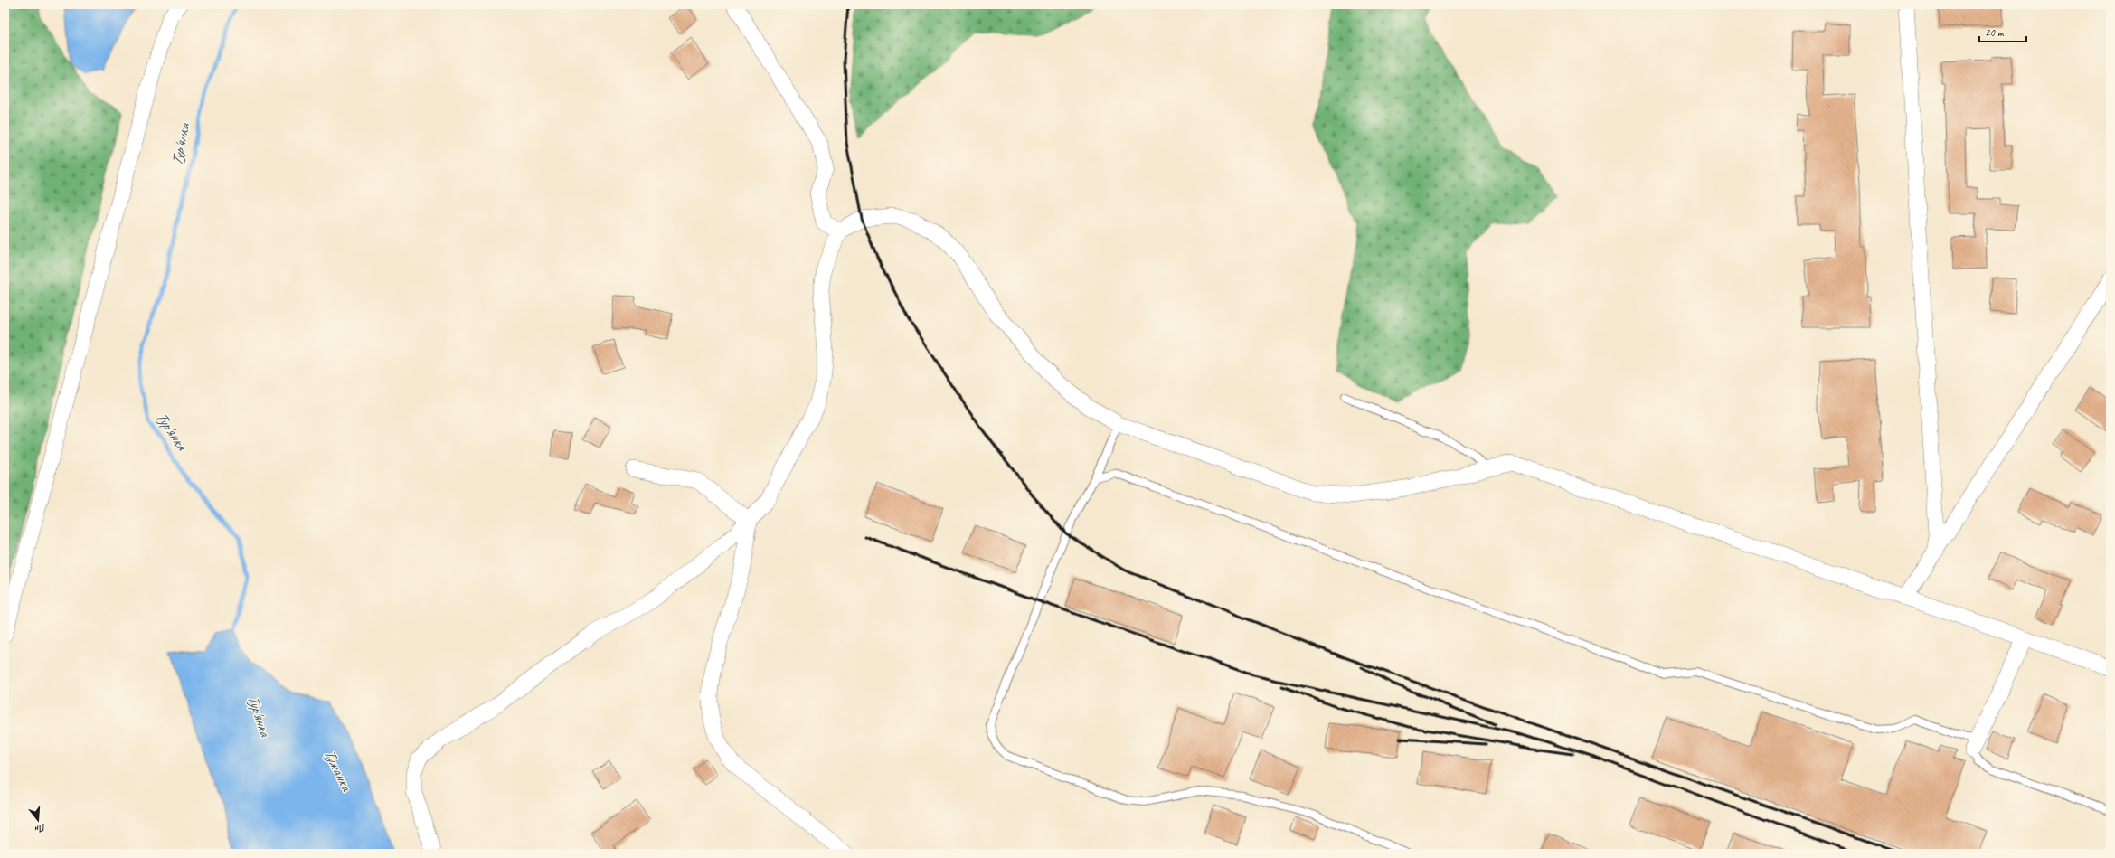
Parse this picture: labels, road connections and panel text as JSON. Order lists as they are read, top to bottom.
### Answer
{
  "water": ["Тур'янка", "Тужанка"],
  "scale_bar": "20 m",
  "north": "bottom"
}
